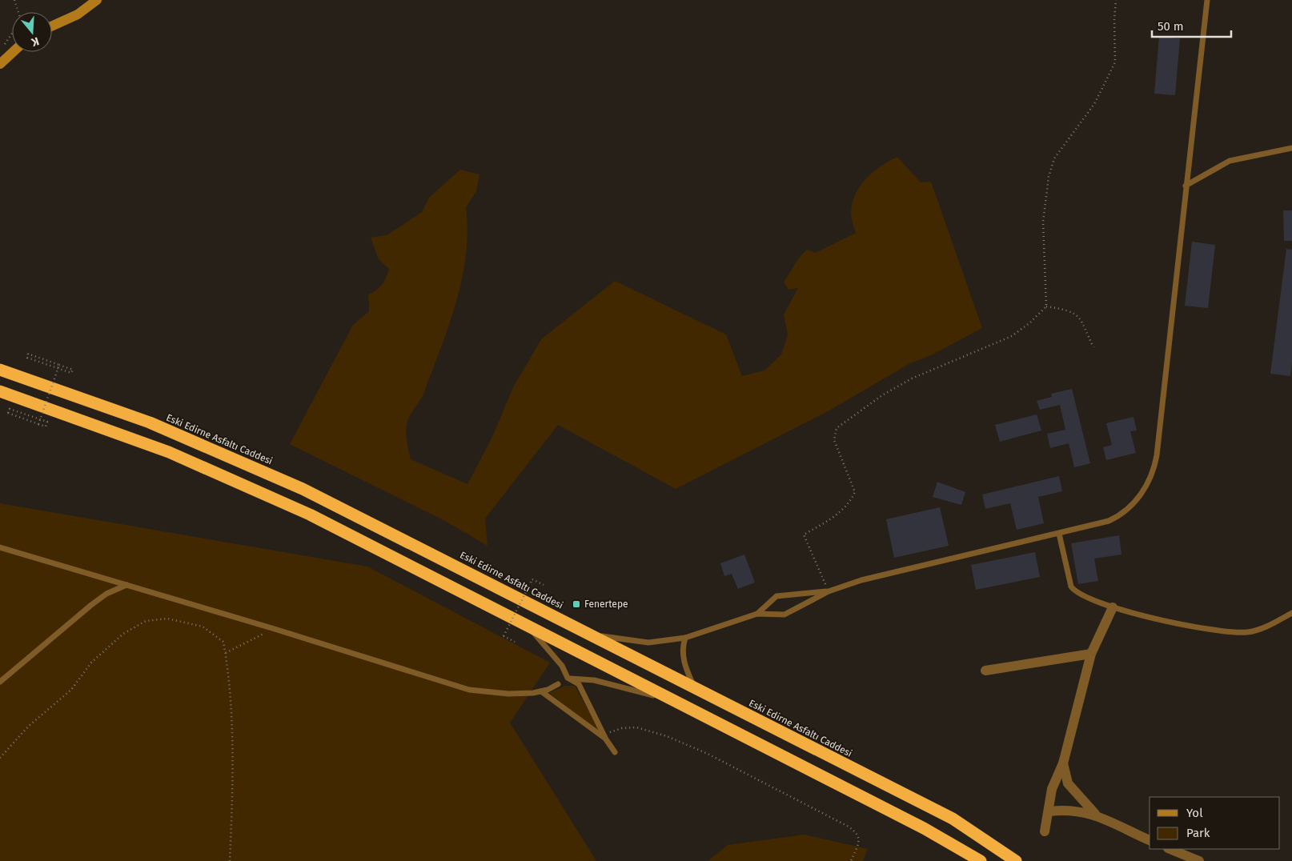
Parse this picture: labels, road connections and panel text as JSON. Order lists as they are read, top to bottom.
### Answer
{
  "streets": {
    "highway": ["Eski Edirne Asfaltı Caddesi"]
  },
  "places": {
    "transit": ["Fenertepe"]
  },
  "legend": ["Yol", "Park"],
  "scale_bar": "50 m",
  "north": "bottom"
}
